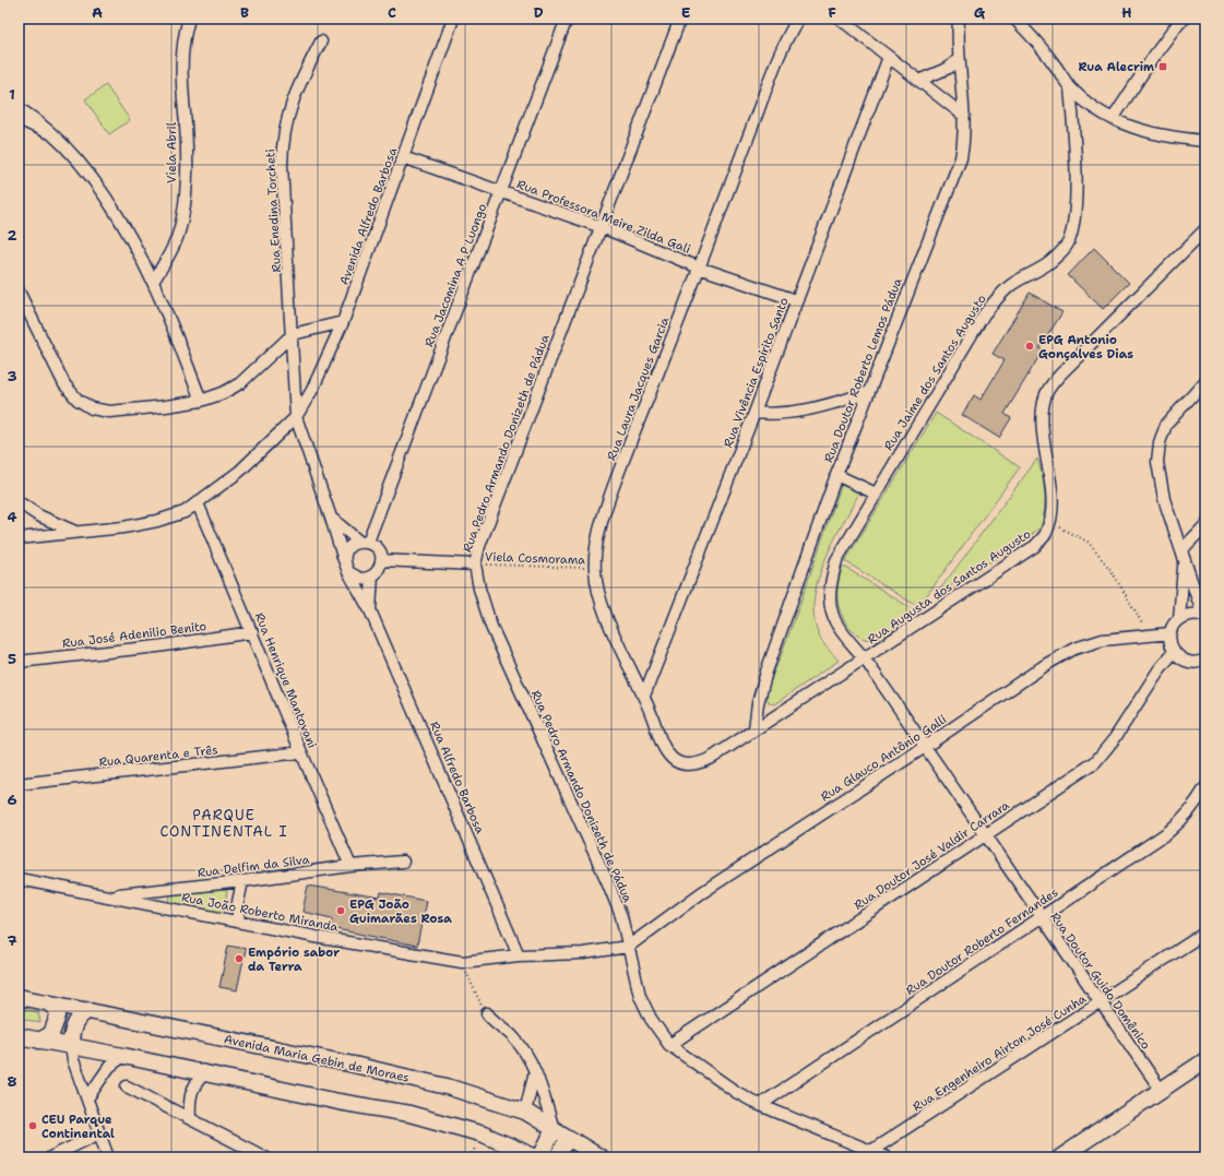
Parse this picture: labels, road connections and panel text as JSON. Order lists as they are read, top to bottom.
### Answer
{
  "streets": {
    "main road": ["Avenida Maria Gebin de Moraes"],
    "street": [
      "Viela Abril",
      "Rua Enedina Torcheti",
      "Avenida Alfredo Barbosa",
      "Rua Professora Meire Zilda Gali",
      "Rua Jacomina A P Luongo",
      "Rua Doutor Roberto Lemos Pádua",
      "Rua Vivência Espírito Santo",
      "Rua Jaime dos Santos Augusto",
      "Rua Laura Jacques Garcia",
      "Rua Pedro Armando Donizeth de Pádua",
      "Rua Augusta dos Santos Augusto",
      "Rua José Adenilio Benito",
      "Rua Henrique Mantovani",
      "Rua Quarenta e Três",
      "Rua Glauco Antônio Galli",
      "Rua Alfredo Barbosa",
      "Rua Doutor José Valdir Carrara",
      "Rua Delfim da Silva",
      "Rua João Roberto Miranda",
      "Rua Doutor Roberto Fernandes",
      "Rua Doutor Guido Domênico",
      "Rua Engenheiro Airton José Cunha"
    ],
    "path": ["Viela Cosmorama"]
  },
  "crossings": [
    ["Rua Enedina Torcheti", "Avenida Alfredo Barbosa"],
    ["Avenida Alfredo Barbosa", "Rua Professora Meire Zilda Gali"],
    ["Avenida Alfredo Barbosa", "Rua Henrique Mantovani"],
    ["Rua Professora Meire Zilda Gali", "Rua Jacomina A P Luongo"],
    ["Rua Professora Meire Zilda Gali", "Rua Vivência Espírito Santo"],
    ["Rua Professora Meire Zilda Gali", "Rua Laura Jacques Garcia"],
    ["Rua Professora Meire Zilda Gali", "Rua Pedro Armando Donizeth de Pádua"],
    ["Rua Jacomina A P Luongo", "Rua Alfredo Barbosa"],
    ["Rua Doutor Roberto Lemos Pádua", "Rua Augusta dos Santos Augusto"],
    ["Rua Vivência Espírito Santo", "Rua Laura Jacques Garcia"],
    ["Rua Jaime dos Santos Augusto", "Rua Doutor Guido Domênico"],
    ["Rua Laura Jacques Garcia", "Viela Cosmorama"],
    ["Rua Laura Jacques Garcia", "Rua Augusta dos Santos Augusto"],
    ["Rua Pedro Armando Donizeth de Pádua", "Viela Cosmorama"],
    ["Rua Pedro Armando Donizeth de Pádua", "Rua Glauco Antônio Galli"],
    ["Rua Pedro Armando Donizeth de Pádua", "Rua João Roberto Miranda"],
    ["Rua Augusta dos Santos Augusto", "Rua Doutor Guido Domênico"],
    ["Rua José Adenilio Benito", "Rua Henrique Mantovani"],
    ["Rua Henrique Mantovani", "Rua Quarenta e Três"],
    ["Rua Henrique Mantovani", "Rua Delfim da Silva"],
    ["Rua Glauco Antônio Galli", "Rua João Roberto Miranda"],
    ["Rua Glauco Antônio Galli", "Rua Doutor Guido Domênico"],
    ["Rua Alfredo Barbosa", "Rua João Roberto Miranda"],
    ["Rua Doutor José Valdir Carrara", "Rua Doutor Guido Domênico"],
    ["Rua Delfim da Silva", "Rua João Roberto Miranda"],
    ["Rua Doutor Roberto Fernandes", "Rua Doutor Guido Domênico"],
    ["Rua Doutor Guido Domênico", "Rua Engenheiro Airton José Cunha"]
  ],
  "districts": ["PARQUE CONTINENTAL I"],
  "places": {
    "transit": ["Rua Alecrim"],
    "other": [
      "EPG Antonio Gonçalves Dias",
      "EPG João Guimarães Rosa",
      "Empório sabor da Terra",
      "CEU Parque Continental"
    ]
  },
  "grid": {
    "columns": [
      "A",
      "B",
      "C",
      "D",
      "E",
      "F",
      "G",
      "H"
    ],
    "rows": [
      "1",
      "2",
      "3",
      "4",
      "5",
      "6",
      "7",
      "8"
    ]
  }
}
